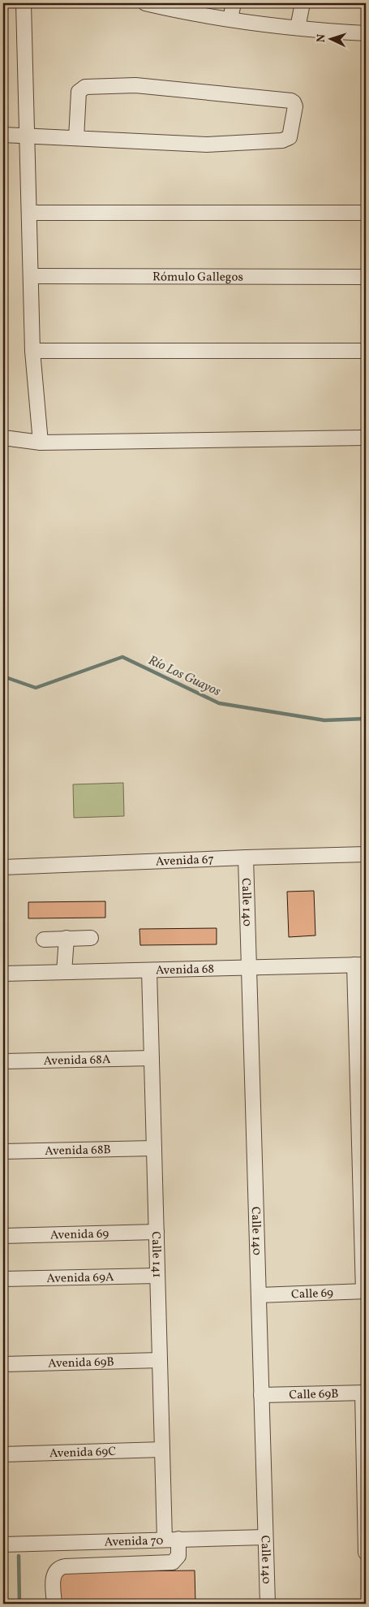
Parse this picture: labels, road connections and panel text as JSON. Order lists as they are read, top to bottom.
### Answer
{
  "streets": {
    "street": [
      "Rómulo Gallegos",
      "Avenida 67",
      "Calle 140",
      "Avenida 68",
      "Avenida 68A",
      "Avenida 68B",
      "Avenida 69",
      "Calle 141",
      "Avenida 69A",
      "Calle 69",
      "Avenida 69B",
      "Calle 69B",
      "Avenida 69C",
      "Avenida 70"
    ]
  },
  "crossings": [
    ["Avenida 67", "Calle 140"],
    ["Calle 140", "Avenida 68"],
    ["Calle 140", "Calle 69"],
    ["Calle 140", "Calle 69B"],
    ["Calle 140", "Avenida 70"],
    ["Avenida 68", "Calle 141"],
    ["Avenida 68A", "Calle 141"],
    ["Avenida 68B", "Calle 141"],
    ["Avenida 69", "Calle 141"],
    ["Calle 141", "Avenida 69A"],
    ["Calle 141", "Avenida 69B"],
    ["Calle 141", "Avenida 69C"],
    ["Calle 141", "Avenida 70"]
  ],
  "water": ["Río Los Guayos"],
  "north": "left"
}
